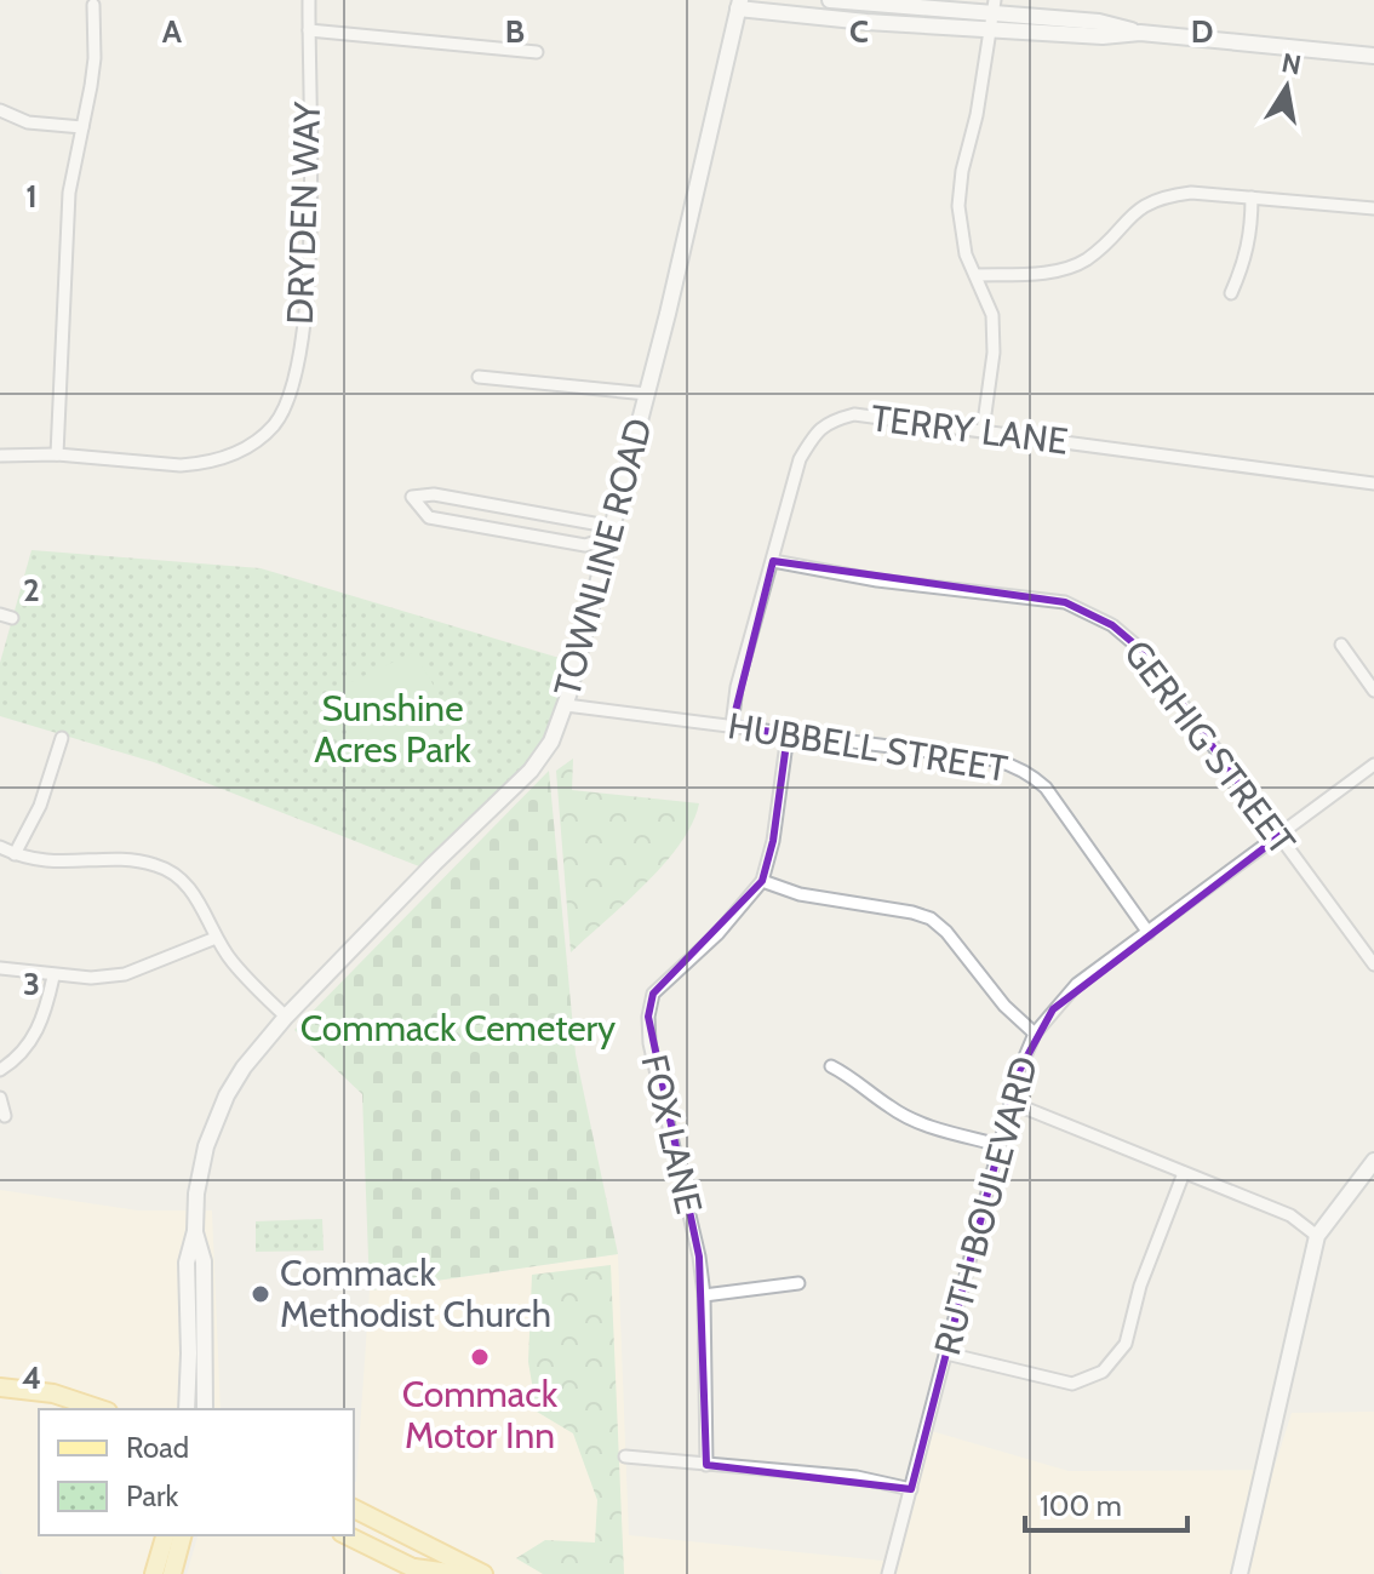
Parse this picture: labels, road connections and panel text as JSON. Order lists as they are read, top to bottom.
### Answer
{
  "streets": {
    "main road": ["TOWNLINE ROAD"],
    "street": [
      "DRYDEN WAY",
      "TERRY LANE",
      "HUBBELL STREET",
      "GERHIG STREET",
      "FOX LANE",
      "RUTH BOULEVARD"
    ]
  },
  "crossings": [
    ["TERRY LANE", "HUBBELL STREET"],
    ["TERRY LANE", "GERHIG STREET"],
    ["TOWNLINE ROAD", "HUBBELL STREET"],
    ["HUBBELL STREET", "FOX LANE"],
    ["HUBBELL STREET", "RUTH BOULEVARD"],
    ["GERHIG STREET", "RUTH BOULEVARD"]
  ],
  "parks": ["Sunshine Acres Park", "Commack Cemetery"],
  "places": ["Commack Methodist Church", "Commack Motor Inn"],
  "legend": ["Road", "Park"],
  "scale_bar": "100 m",
  "north": "top",
  "grid": {
    "columns": [
      "A",
      "B",
      "C",
      "D"
    ],
    "rows": [
      "1",
      "2",
      "3",
      "4"
    ]
  }
}
